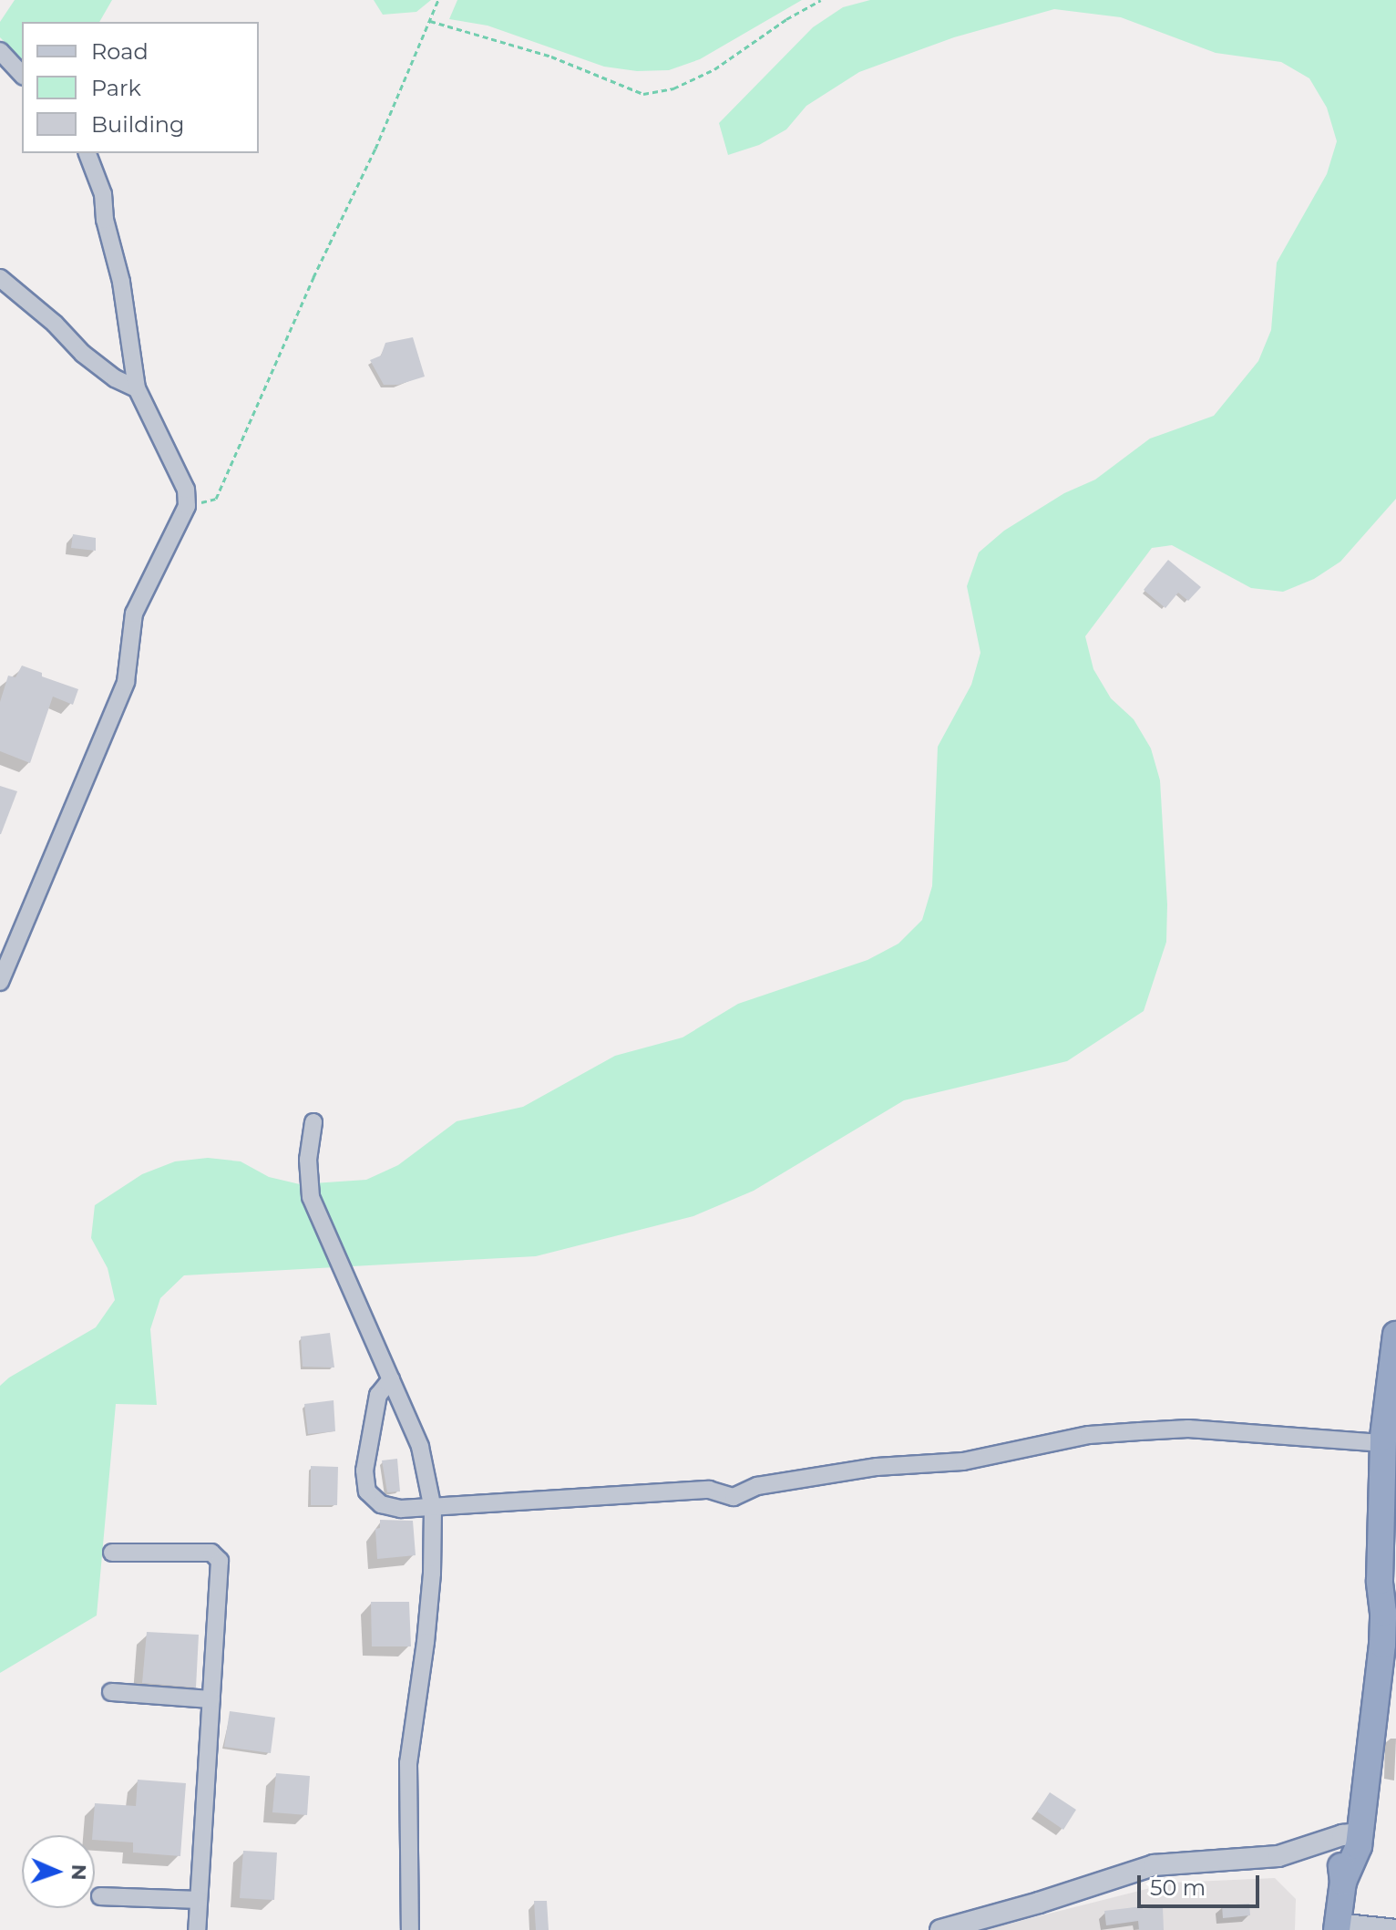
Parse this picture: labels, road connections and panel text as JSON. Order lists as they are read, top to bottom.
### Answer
{
  "legend": ["Road", "Park", "Building"],
  "scale_bar": "50 m",
  "north": "right"
}
